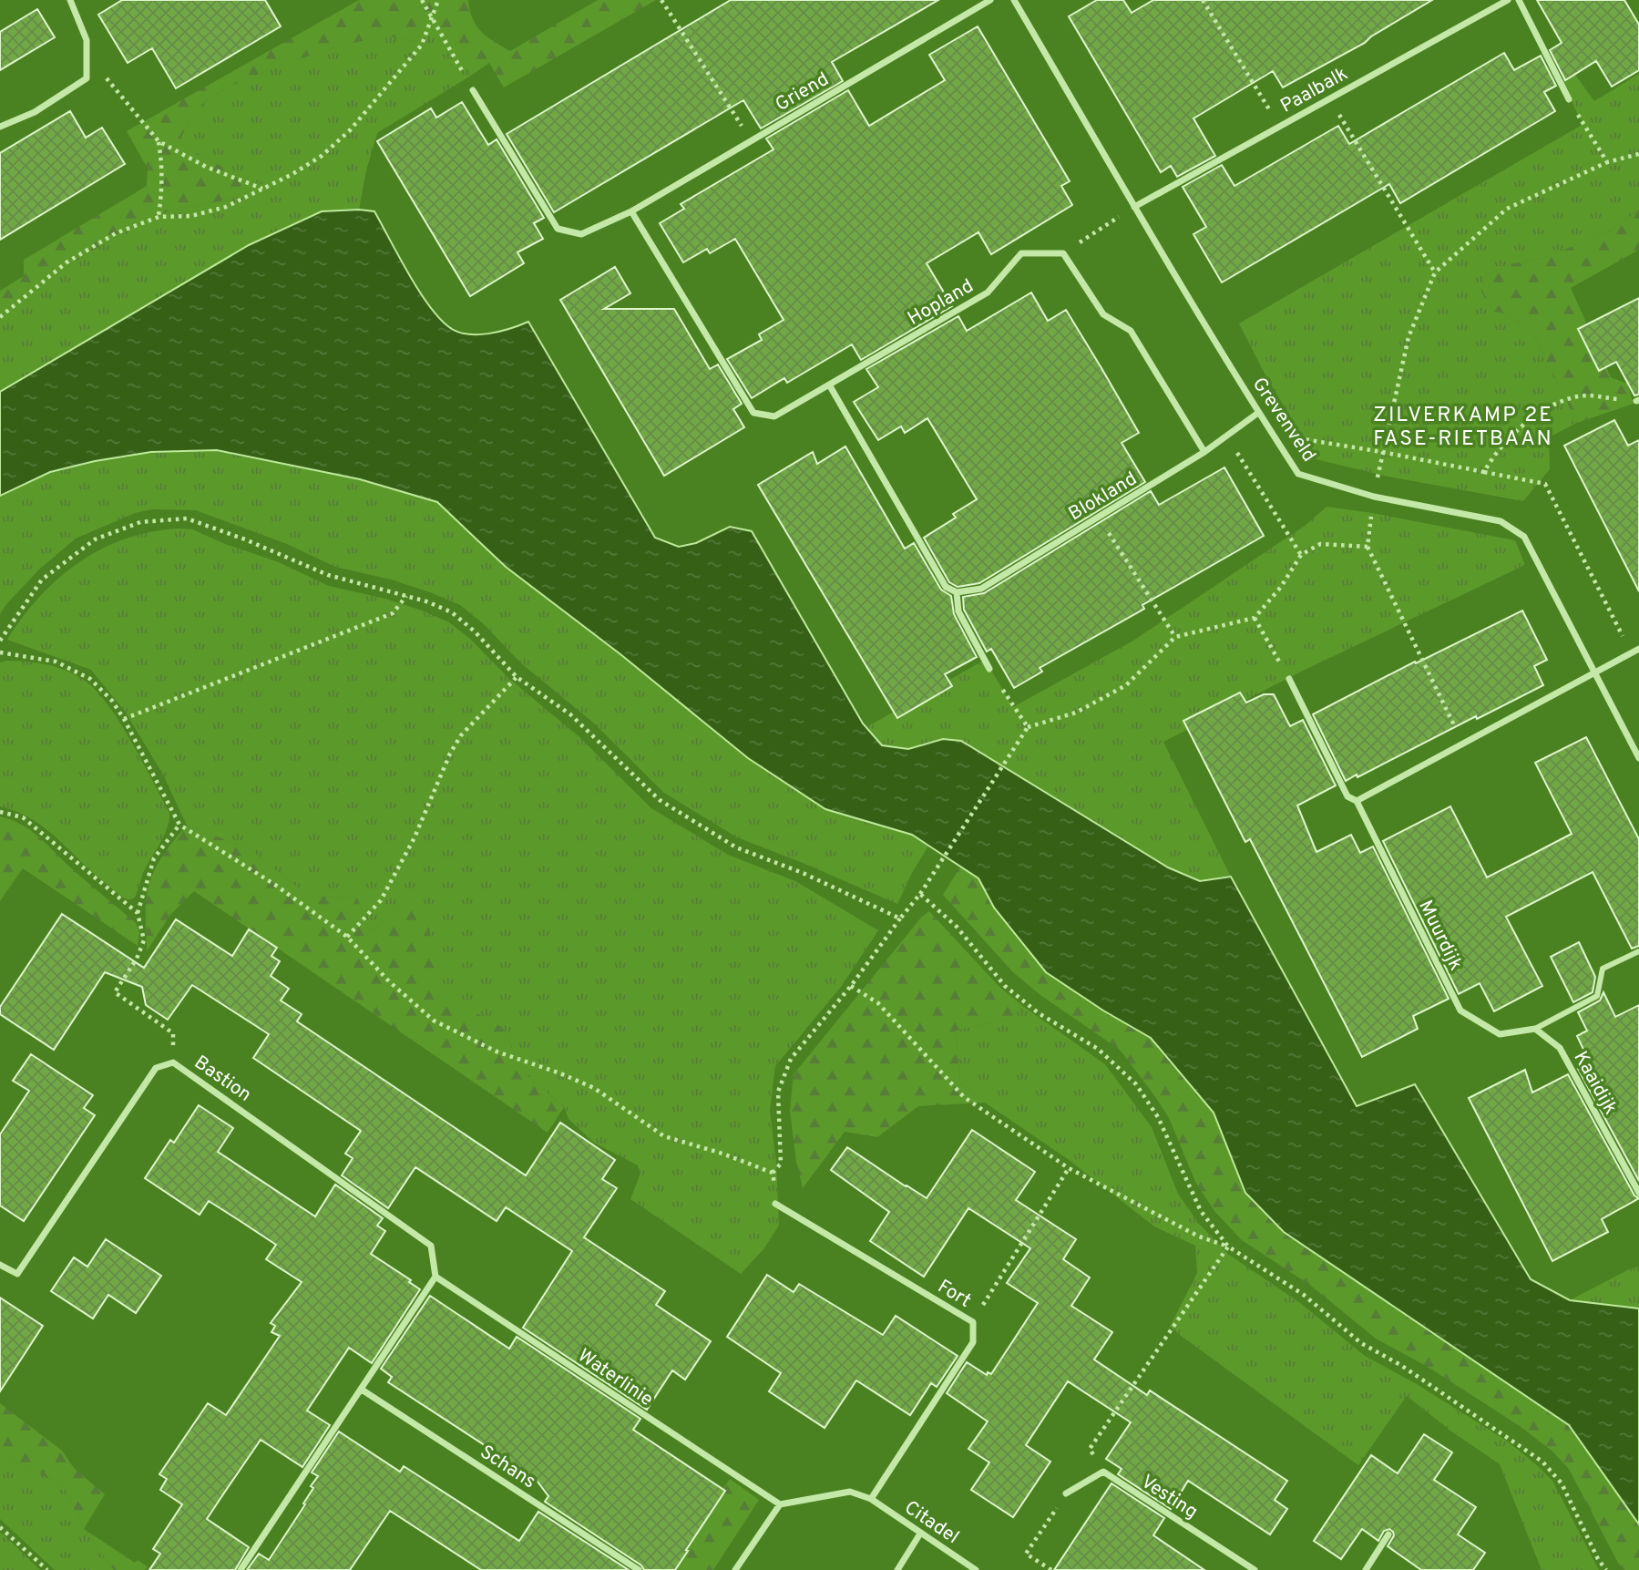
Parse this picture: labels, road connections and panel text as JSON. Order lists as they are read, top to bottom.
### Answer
{
  "streets": {
    "street": [
      "Paalbalk",
      "Griend",
      "Hopland",
      "Grevenveld",
      "Blokland",
      "Muurdijk",
      "Bastion",
      "Kaaidijk",
      "Fort",
      "Waterlinie",
      "Schans",
      "Vesting",
      "Citadel"
    ]
  },
  "crossings": [
    ["Paalbalk", "Grevenveld"],
    ["Grevenveld", "Blokland"],
    ["Muurdijk", "Kaaidijk"],
    ["Bastion", "Waterlinie"],
    ["Fort", "Citadel"]
  ],
  "districts": ["ZILVERKAMP 2E FASE-RIETBAAN"]
}
